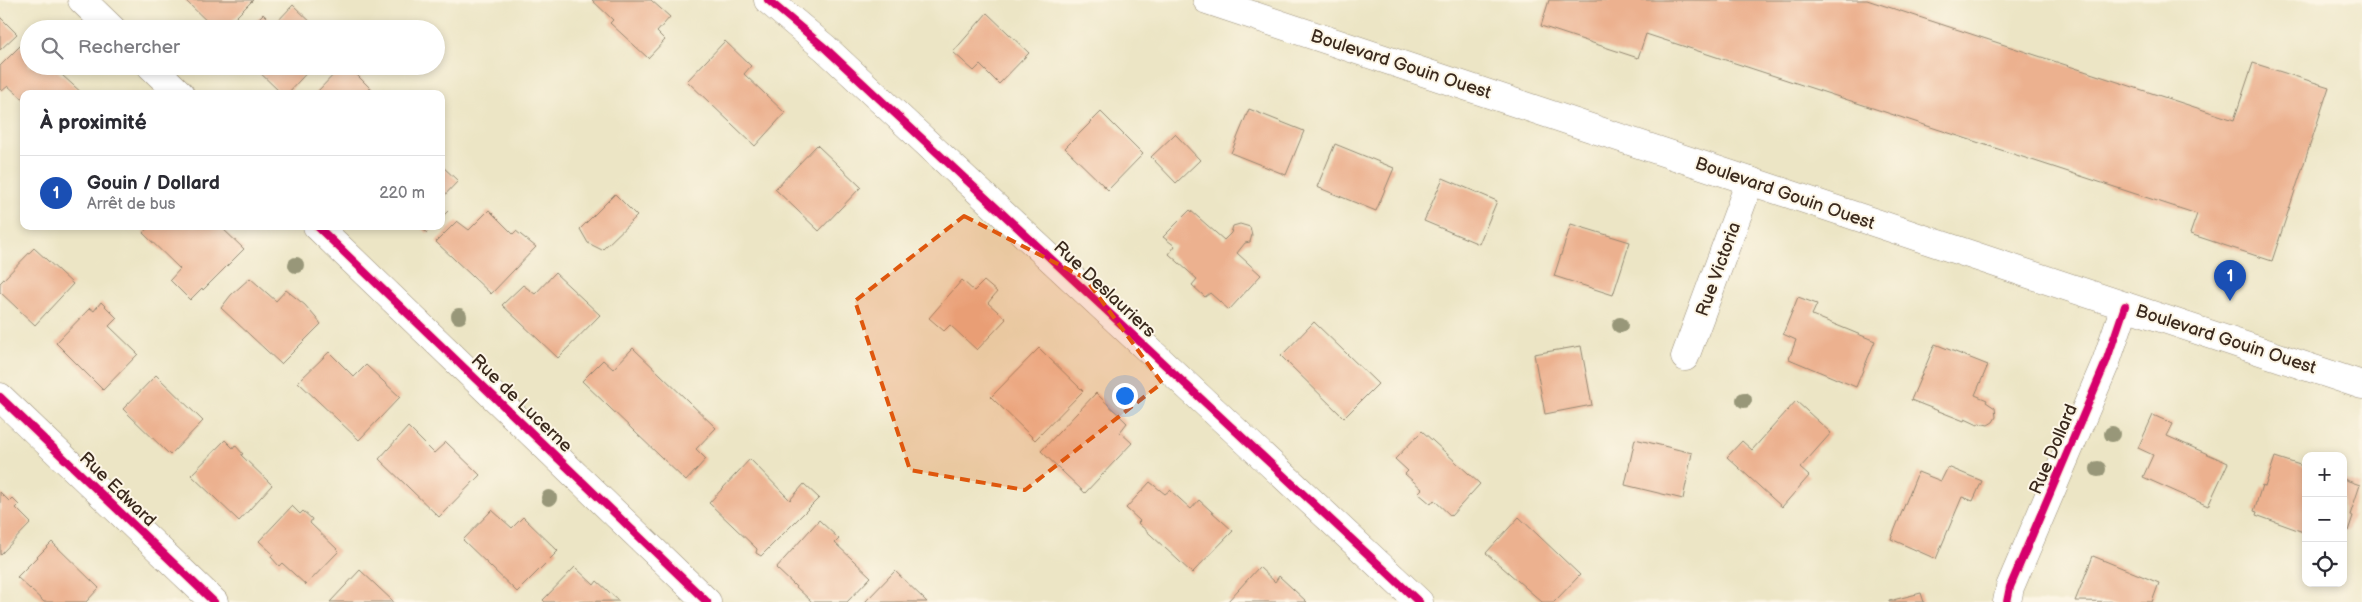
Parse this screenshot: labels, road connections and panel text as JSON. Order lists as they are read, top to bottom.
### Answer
{
  "streets": {
    "street": [
      "Boulevard Gouin Ouest",
      "Rue Victoria",
      "Rue Deslauriers",
      "Rue de Lucerne",
      "Rue Dollard",
      "Rue Edward"
    ]
  },
  "crossings": [
    ["Boulevard Gouin Ouest", "Rue Victoria"],
    ["Boulevard Gouin Ouest", "Rue Dollard"]
  ],
  "page": {
    "search": "Rechercher",
    "heading": "À proximité",
    "list": [
      {
        "mark": "1",
        "name": "Gouin / Dollard",
        "note": "Arrêt de bus",
        "value": "220 m"
      }
    ],
    "pins": "1",
    "map_buttons": ["+", "−"]
  }
}
